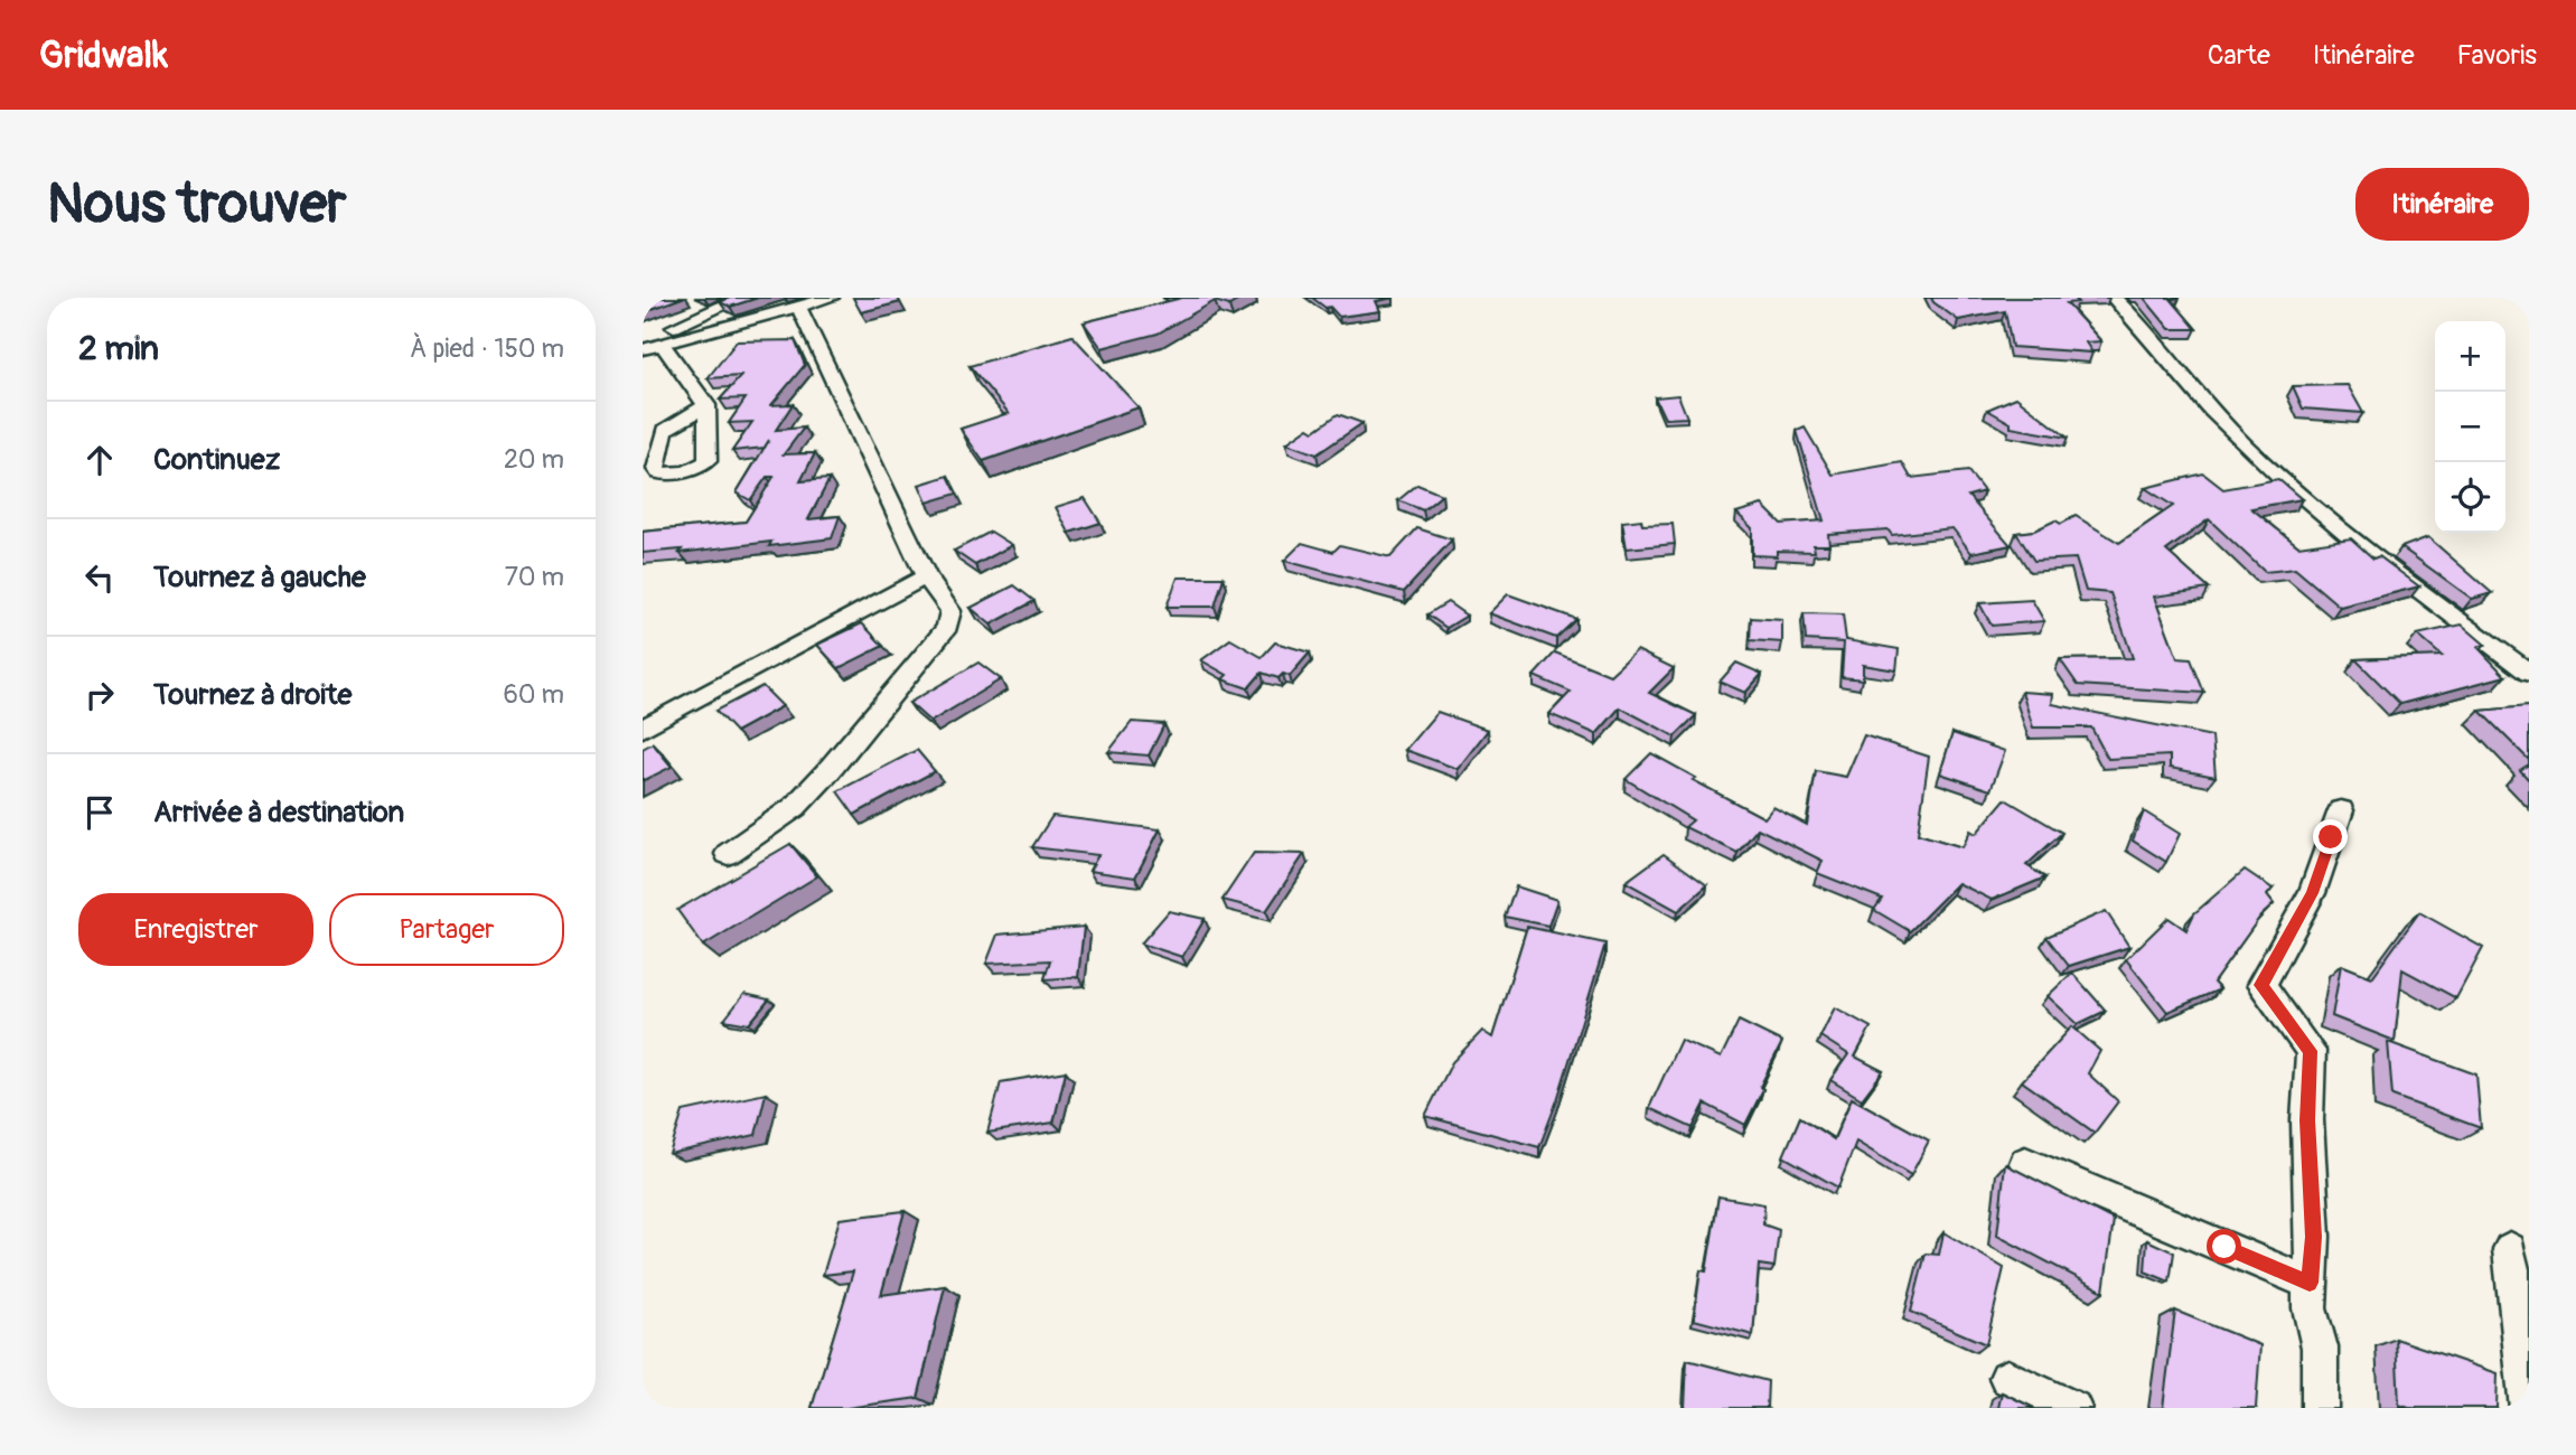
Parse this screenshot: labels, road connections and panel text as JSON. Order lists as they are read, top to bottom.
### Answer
{
  "page": {
    "header": "Gridwalk",
    "nav": ["Carte", "Itinéraire", "Favoris"],
    "buttons": [
      "Itinéraire",
      ["Enregistrer", "Partager"]
    ],
    "title": "Nous trouver",
    "heading": ["2 min", "À pied · 150 m"],
    "map_buttons": ["+", "−"],
    "list": [
      ["Continuez", "20 m"],
      ["Tournez à gauche", "70 m"],
      ["Tournez à droite", "60 m"],
      "Arrivée à destination"
    ]
  }
}
